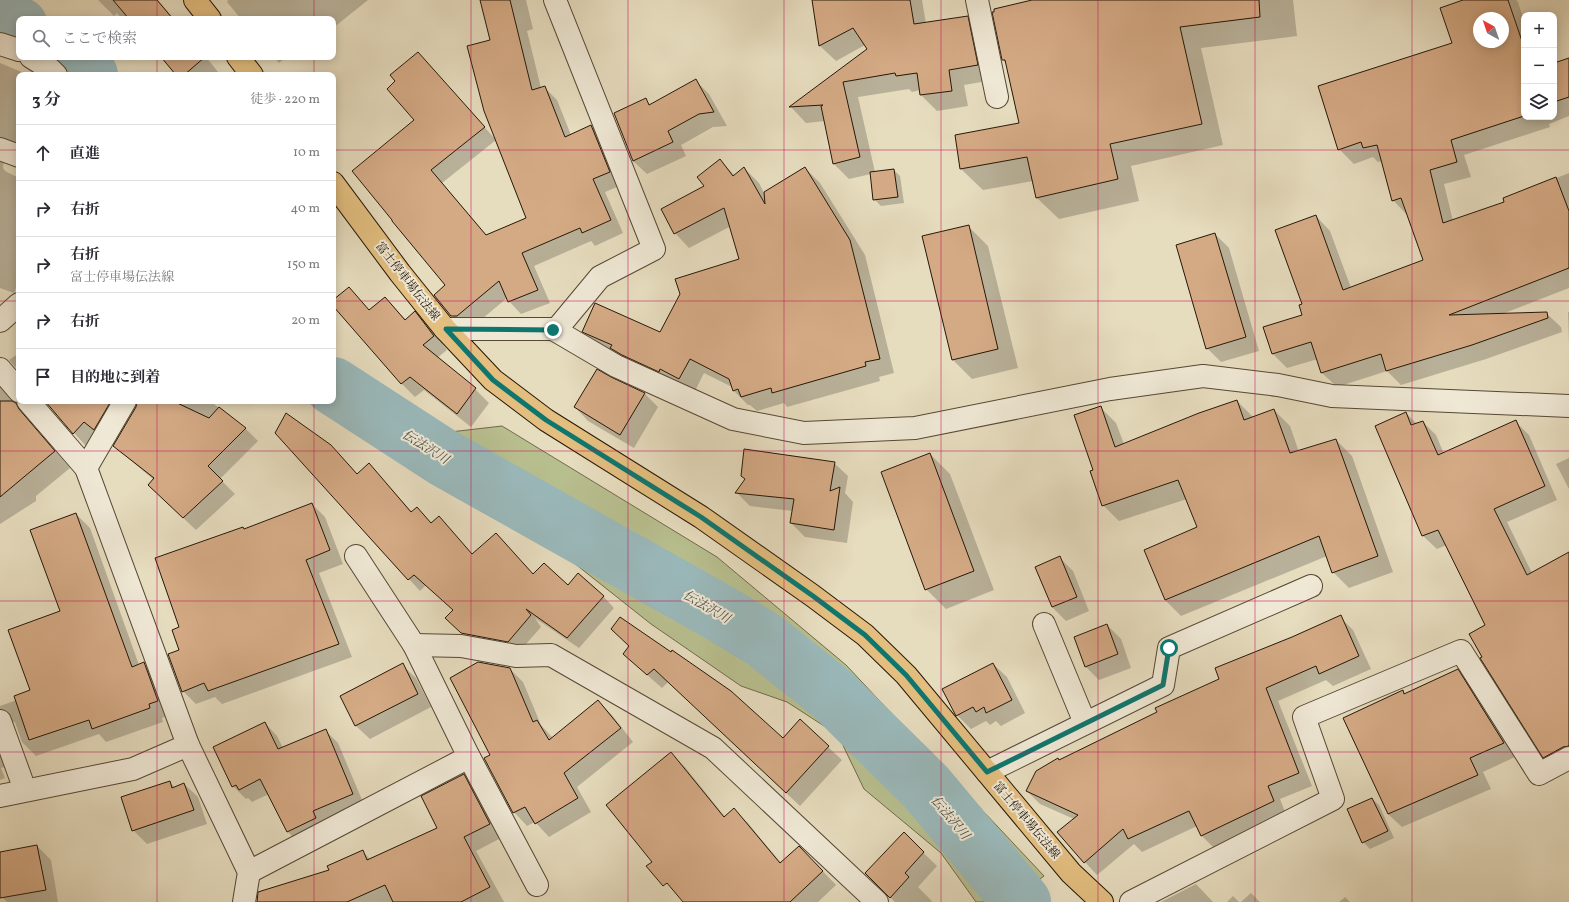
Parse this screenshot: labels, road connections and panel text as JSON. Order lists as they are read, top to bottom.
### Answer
{
  "streets": {
    "main road": ["富士停車場伝法線"]
  },
  "water": ["伝法沢川"],
  "north": "top left",
  "page": {
    "map_buttons": ["+", "−"],
    "search": "ここで検索",
    "heading": ["3 分", "徒歩 · 220 m"],
    "list": [
      ["直進", "10 m"],
      ["右折", "40 m"],
      ["右折", "富士停車場伝法線", "150 m"],
      ["右折", "20 m"],
      "目的地に到着"
    ]
  }
}
